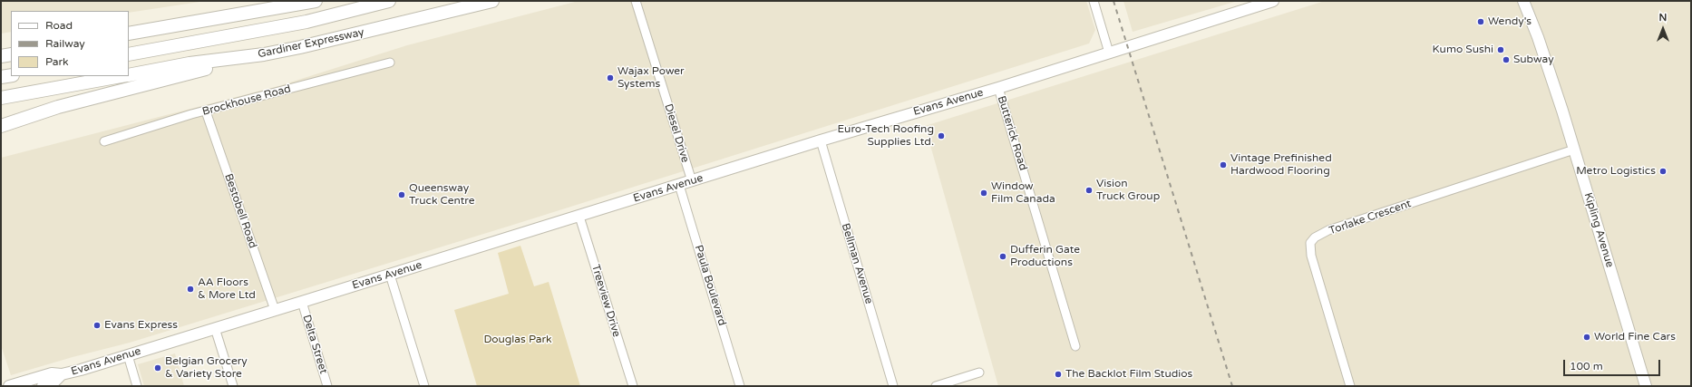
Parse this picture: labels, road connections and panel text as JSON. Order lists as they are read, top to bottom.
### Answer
{
  "streets": {
    "highway": ["Gardiner Expressway"],
    "main road": ["Evans Avenue", "Kipling Avenue"],
    "street": [
      "Brockhouse Road",
      "Diesel Drive",
      "Butterick Road",
      "Bestobell Road",
      "Torlake Crescent",
      "Bellman Avenue",
      "Paula Boulevard",
      "Treeview Drive",
      "Delta Street"
    ]
  },
  "crossings": [
    ["Brockhouse Road", "Bestobell Road"],
    ["Evans Avenue", "Diesel Drive"],
    ["Evans Avenue", "Butterick Road"],
    ["Evans Avenue", "Bestobell Road"],
    ["Evans Avenue", "Bellman Avenue"],
    ["Evans Avenue", "Paula Boulevard"],
    ["Evans Avenue", "Treeview Drive"],
    ["Evans Avenue", "Delta Street"],
    ["Torlake Crescent", "Kipling Avenue"]
  ],
  "parks": ["Douglas Park"],
  "places": [
    "Wendy's",
    "Kumo Sushi",
    "Subway",
    "Wajax Power Systems",
    "Euro-Tech Roofing Supplies Ltd.",
    "Vintage Prefinished Hardwood Flooring",
    "Metro Logistics",
    "Vision Truck Group",
    "Window Film Canada",
    "Queensway Truck Centre",
    "Dufferin Gate Productions",
    "AA Floors & More Ltd",
    "Evans Express",
    "World Fine Cars",
    "Belgian Grocery & Variety Store",
    "The Backlot Film Studios"
  ],
  "legend": ["Road", "Railway", "Park"],
  "scale_bar": "100 m",
  "north": "top"
}
